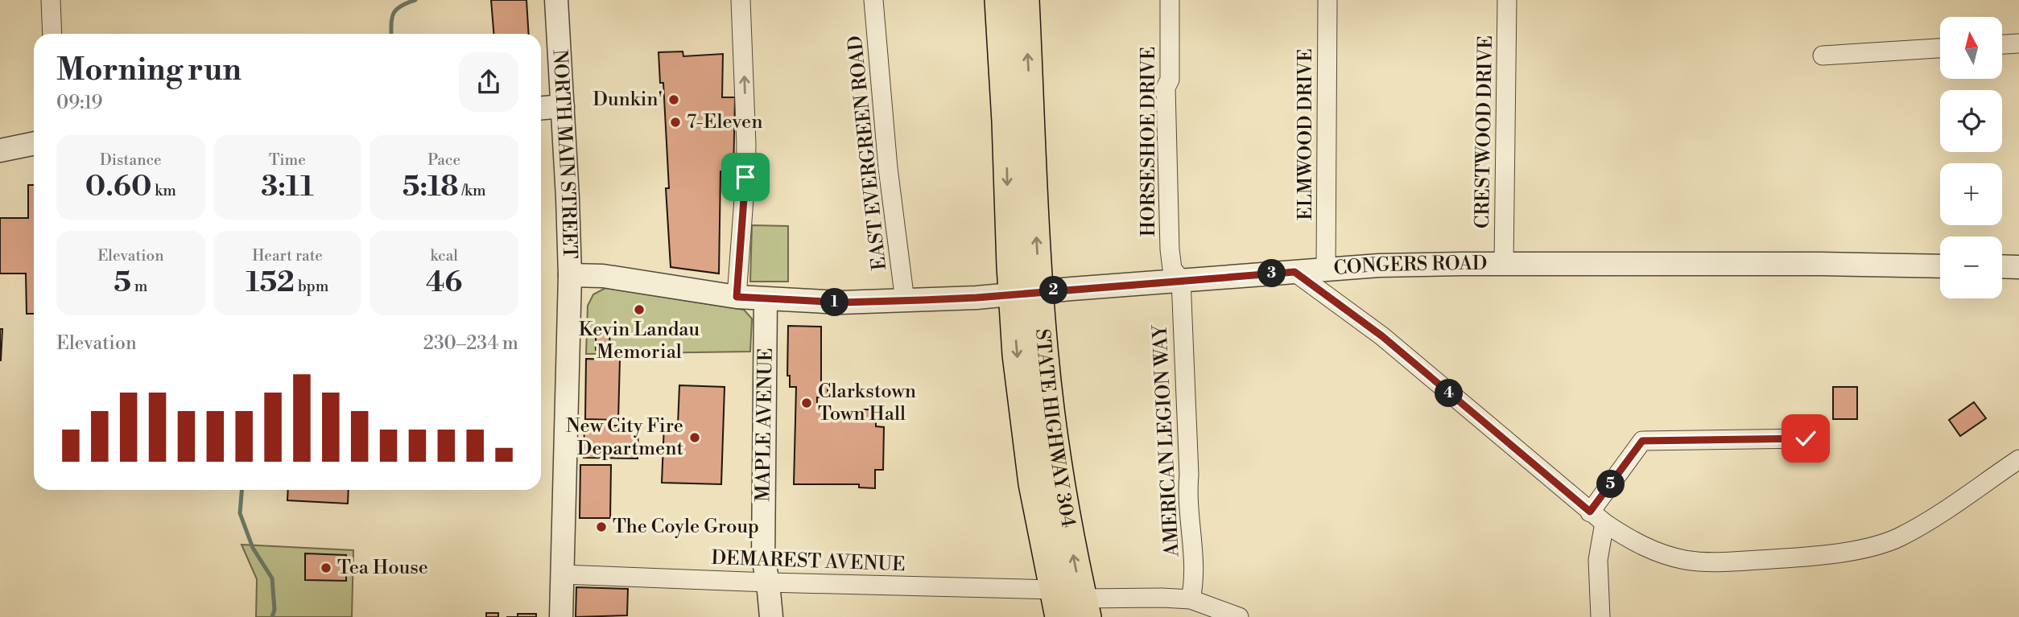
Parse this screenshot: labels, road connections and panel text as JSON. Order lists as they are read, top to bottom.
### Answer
{
  "streets": {
    "main road": ["STATE HIGHWAY 304"],
    "street": [
      "CRESTWOOD DRIVE",
      "ELMWOOD DRIVE",
      "HORSESHOE DRIVE",
      "EAST EVERGREEN ROAD",
      "NORTH MAIN STREET",
      "CONGERS ROAD",
      "MAPLE AVENUE",
      "AMERICAN LEGION WAY",
      "DEMAREST AVENUE"
    ]
  },
  "crossings": [
    ["CRESTWOOD DRIVE", "CONGERS ROAD"],
    ["ELMWOOD DRIVE", "CONGERS ROAD"],
    ["HORSESHOE DRIVE", "CONGERS ROAD"],
    ["HORSESHOE DRIVE", "AMERICAN LEGION WAY"],
    ["EAST EVERGREEN ROAD", "CONGERS ROAD"],
    ["NORTH MAIN STREET", "CONGERS ROAD"],
    ["NORTH MAIN STREET", "DEMAREST AVENUE"],
    ["CONGERS ROAD", "MAPLE AVENUE"],
    ["CONGERS ROAD", "STATE HIGHWAY 304"],
    ["CONGERS ROAD", "AMERICAN LEGION WAY"],
    ["MAPLE AVENUE", "DEMAREST AVENUE"],
    ["STATE HIGHWAY 304", "DEMAREST AVENUE"]
  ],
  "places": [
    "Dunkin'",
    "7-Eleven",
    "Kevin Landau Memorial",
    "Clarkstown Town Hall",
    "New City Fire Department",
    "The Coyle Group",
    "Tea House"
  ],
  "north": "top",
  "page": {
    "map_buttons": ["+", "−"],
    "heading": ["Morning run", "09:19"],
    "stats": [
      ["Distance", "0.60 km"],
      ["Time", "3:11"],
      ["Pace", "5:18 /km"],
      ["Elevation", "5 m"],
      ["Heart rate", "152 bpm"],
      ["kcal", "46"]
    ],
    "pins": [
      "3",
      "2",
      "1",
      "4",
      "5"
    ],
    "chart": ["Elevation", "230–234 m"]
  }
}
